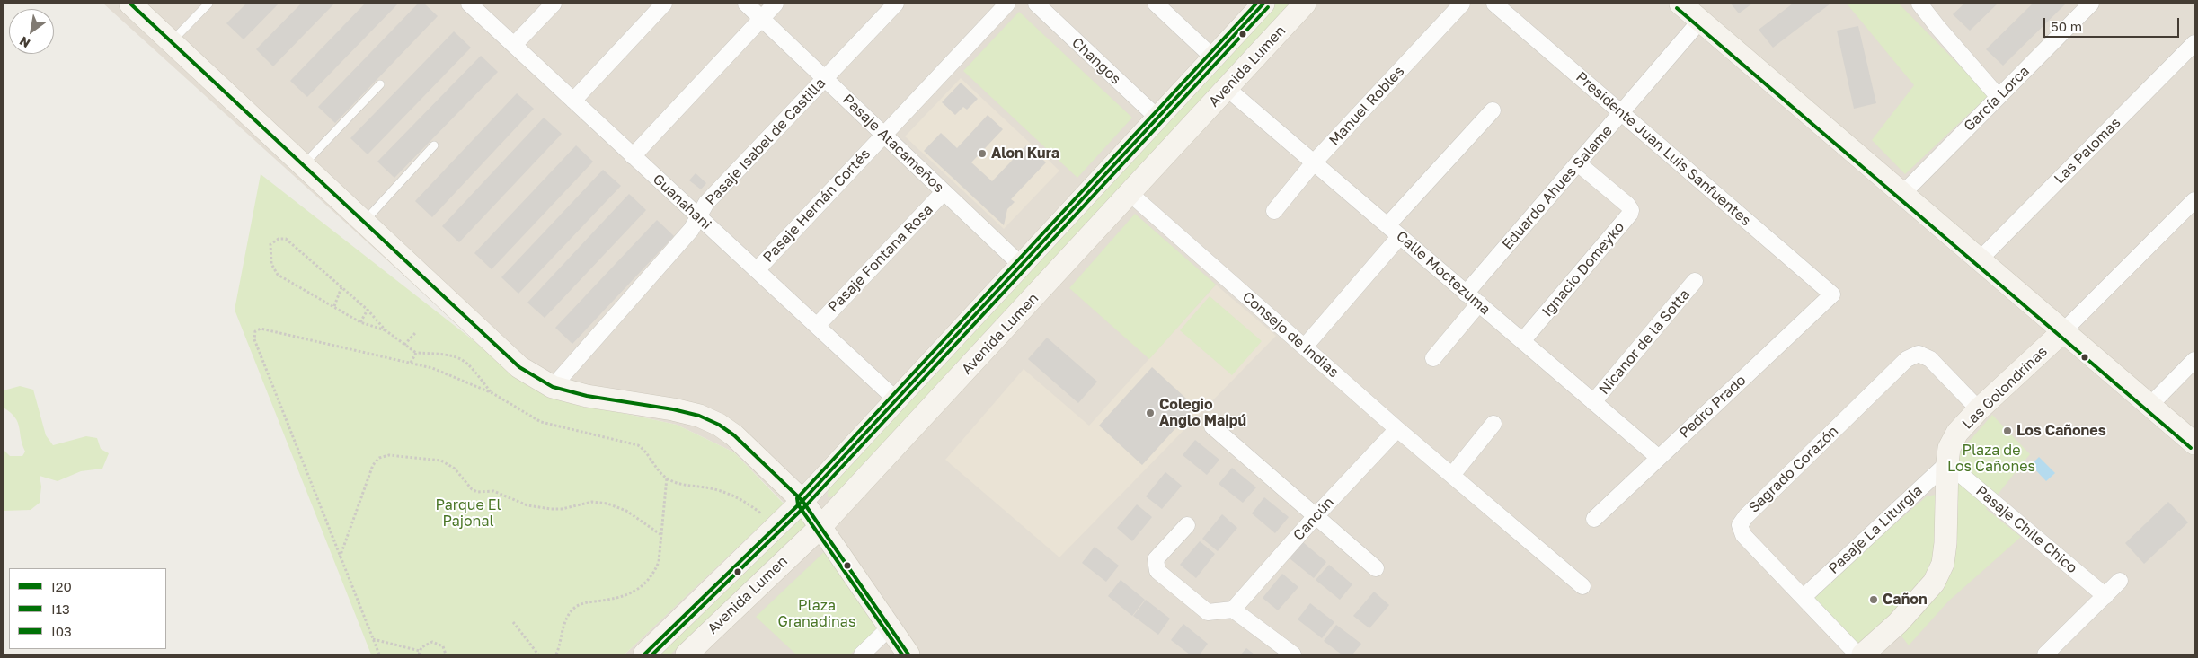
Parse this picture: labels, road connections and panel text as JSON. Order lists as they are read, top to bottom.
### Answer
{
  "streets": {
    "street": [
      "Changos",
      "Avenida Lumen",
      "García Lorca",
      "Manuel Robles",
      "Pasaje Isabel de Castilla",
      "Pasaje Atacameños",
      "Presidente Juan Luis Sanfuentes",
      "Las Palomas",
      "Eduardo Ahues Salame",
      "Guanahani",
      "Pasaje Hernán Cortés",
      "Pasaje Fontana Rosa",
      "Ignacio Domeyko",
      "Calle Moctezuma",
      "Consejo de Indias",
      "Nicanor de la Sotta",
      "Las Golondrinas",
      "Pedro Prado",
      "Sagrado Corazón",
      "Cancún",
      "Pasaje La Liturgia",
      "Pasaje Chile Chico"
    ]
  },
  "crossings": [
    ["Changos", "Avenida Lumen"],
    ["Avenida Lumen", "Pasaje Atacameños"],
    ["Avenida Lumen", "Guanahani"],
    ["Avenida Lumen", "Calle Moctezuma"],
    ["Avenida Lumen", "Consejo de Indias"],
    ["Manuel Robles", "Calle Moctezuma"],
    ["Pasaje Isabel de Castilla", "Pasaje Atacameños"],
    ["Pasaje Isabel de Castilla", "Guanahani"],
    ["Pasaje Atacameños", "Pasaje Hernán Cortés"],
    ["Pasaje Atacameños", "Pasaje Fontana Rosa"],
    ["Presidente Juan Luis Sanfuentes", "Eduardo Ahues Salame"],
    ["Presidente Juan Luis Sanfuentes", "Pedro Prado"],
    ["Eduardo Ahues Salame", "Ignacio Domeyko"],
    ["Eduardo Ahues Salame", "Calle Moctezuma"],
    ["Guanahani", "Pasaje Hernán Cortés"],
    ["Guanahani", "Pasaje Fontana Rosa"],
    ["Ignacio Domeyko", "Calle Moctezuma"],
    ["Calle Moctezuma", "Nicanor de la Sotta"],
    ["Calle Moctezuma", "Pedro Prado"],
    ["Consejo de Indias", "Cancún"],
    ["Las Golondrinas", "Sagrado Corazón"],
    ["Las Golondrinas", "Pasaje La Liturgia"],
    ["Las Golondrinas", "Pasaje Chile Chico"],
    ["Sagrado Corazón", "Pasaje La Liturgia"],
    ["Pasaje La Liturgia", "Pasaje Chile Chico"]
  ],
  "parks": ["Plaza de Los Cañones", "Parque El Pajonal", "Plaza Granadinas"],
  "places": [
    "Alon Kura",
    "Colegio Anglo Maipú",
    "Los Cañones",
    "Cañon"
  ],
  "lines": ["transit line I20", "transit line I03", "transit line I13"],
  "legend": ["I20", "I13", "I03"],
  "scale_bar": "50 m",
  "north": "bottom left"
}
